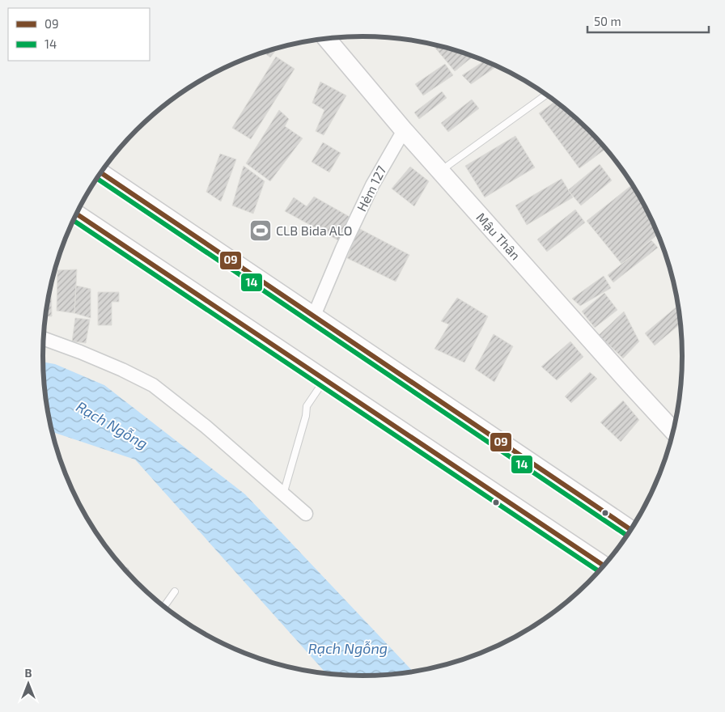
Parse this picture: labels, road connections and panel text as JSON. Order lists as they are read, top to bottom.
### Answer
{
  "streets": {
    "main road": ["Mậu Thân"],
    "street": ["Hẻm 127"]
  },
  "crossings": [
    ["Hẻm 127", "Mậu Thân"]
  ],
  "water": ["Rạch Ngỗng"],
  "places": {
    "sports": ["CLB Bida ALO"]
  },
  "lines": ["transit line 09", "transit line 14"],
  "legend": ["09", "14"],
  "scale_bar": "50 m",
  "north": "top"
}
